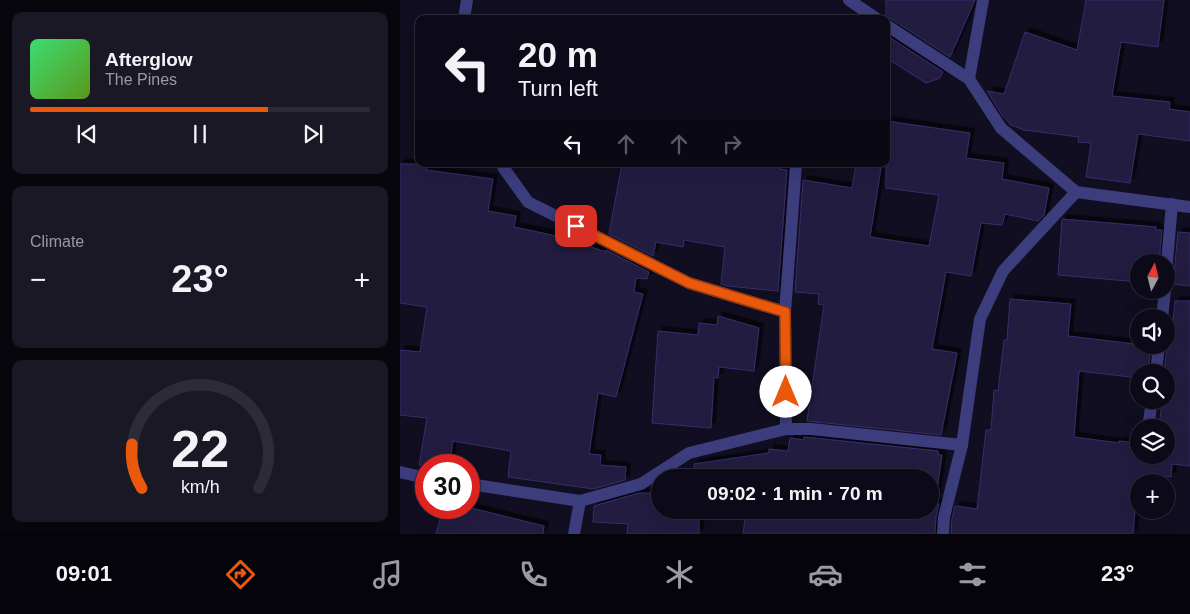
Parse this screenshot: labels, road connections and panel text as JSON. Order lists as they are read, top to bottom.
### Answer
{
  "north": "top",
  "page": {
    "turn": ["20 m", "Turn left"],
    "song": ["Afterglow", "The Pines"],
    "tile": "Climate",
    "map_buttons": "+",
    "heat": ["−", "23°", "+"],
    "limit": "30",
    "trip": "09:02 · 1 min · 70 m",
    "tabs": ["09:01", "23°"],
    "gauge": ["22", "km/h"]
  }
}
